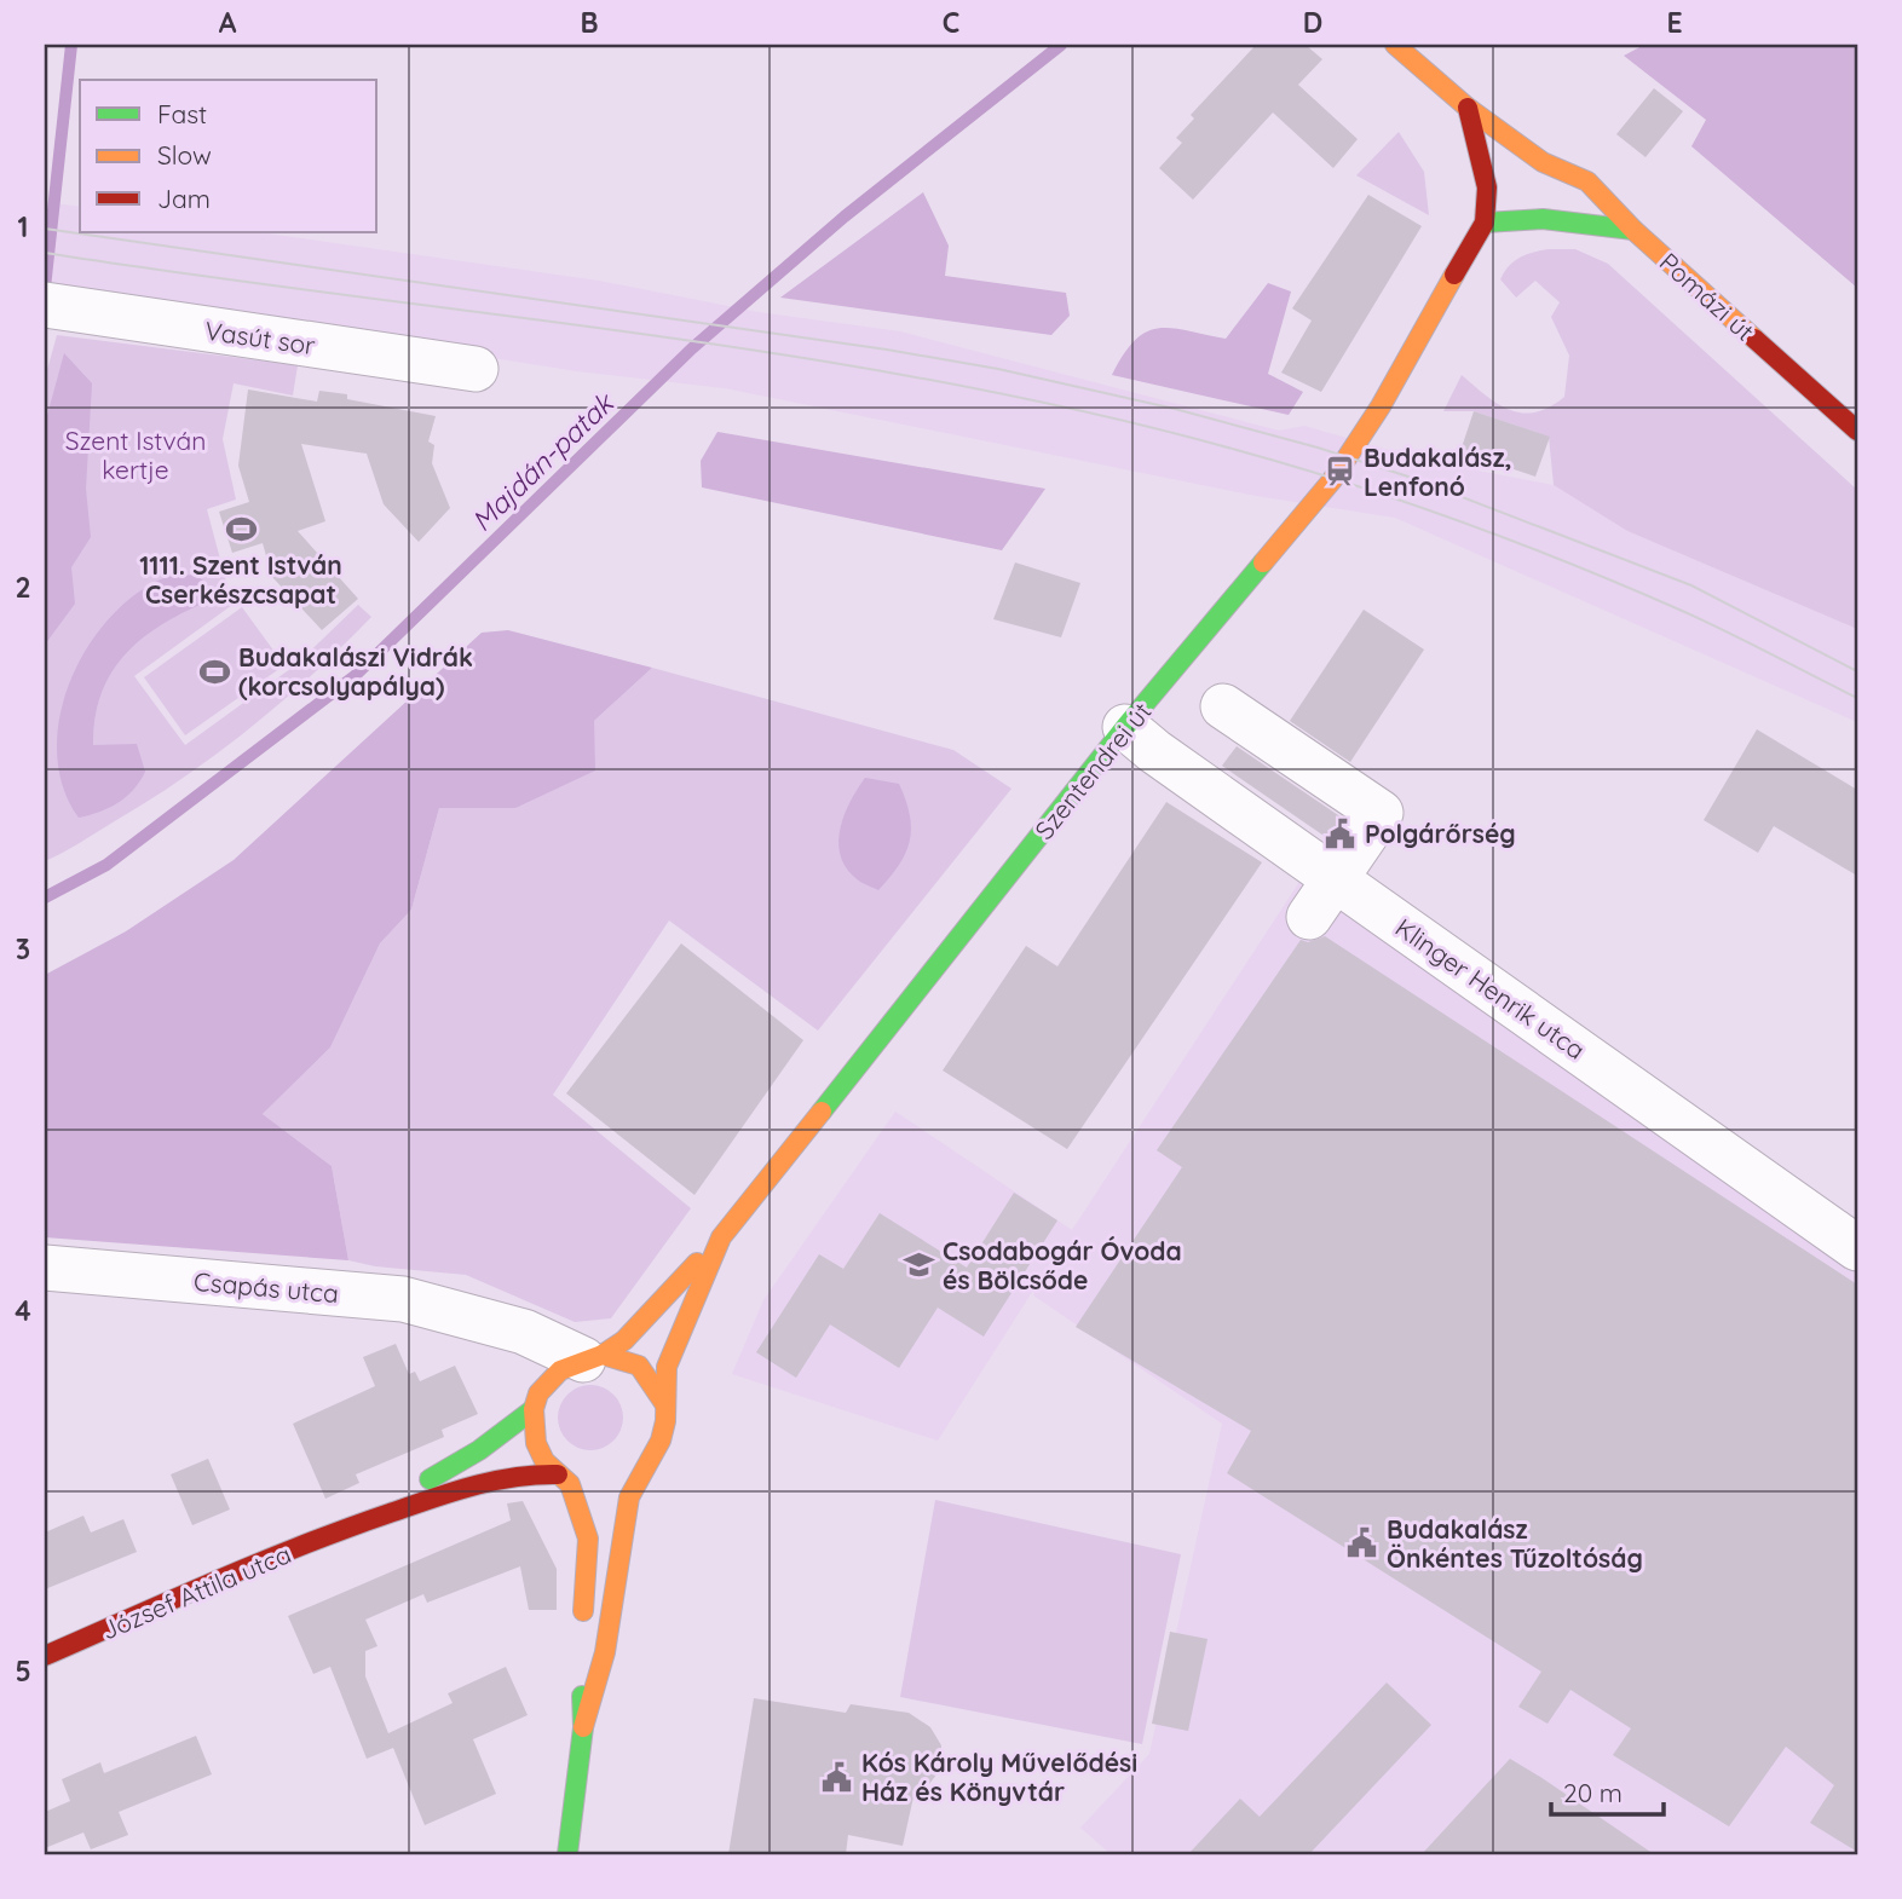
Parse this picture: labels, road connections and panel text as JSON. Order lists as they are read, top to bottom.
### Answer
{
  "streets": {
    "main road": ["Pomázi út", "Szentendrei út", "József Attila utca"],
    "street": ["Vasút sor", "Klinger Henrik utca", "Csapás utca"]
  },
  "crossings": [
    ["Szentendrei út", "Klinger Henrik utca"],
    ["Szentendrei út", "Csapás utca"]
  ],
  "water": ["Majdán-patak"],
  "parks": ["Szent István kertje"],
  "places": {
    "station": ["Budakalász, Lenfonó"],
    "sports": ["1111. Szent István Cserkészcsapat", "Budakalászi Vidrák (korcsolyapálya)"],
    "public building": ["Polgárőrség", "Budakalász Önkéntes Tűzoltóság", "Kós Károly Művelődési Ház és Könyvtár"],
    "school or university": ["Csodabogár Óvoda és Bölcsőde"]
  },
  "legend": ["Fast", "Slow", "Jam"],
  "scale_bar": "20 m",
  "grid": {
    "columns": [
      "A",
      "B",
      "C",
      "D",
      "E"
    ],
    "rows": [
      "1",
      "2",
      "3",
      "4",
      "5"
    ]
  }
}
